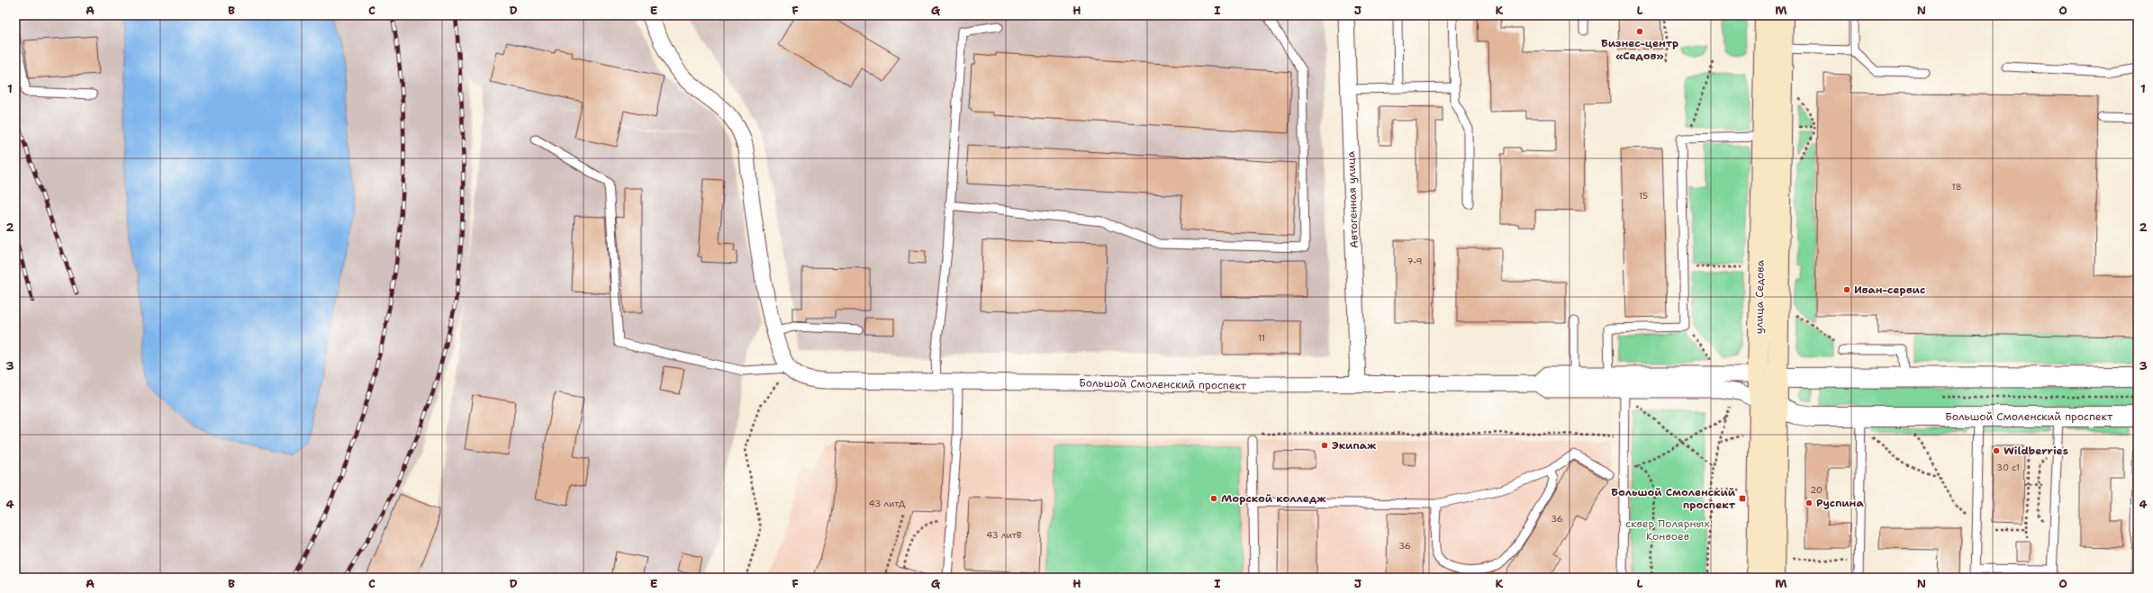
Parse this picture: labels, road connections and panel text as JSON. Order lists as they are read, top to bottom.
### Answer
{
  "streets": {
    "main road": ["улица Седова"],
    "street": ["Автогенная улица", "Большой Смоленский проспект"]
  },
  "crossings": [
    ["Автогенная улица", "Большой Смоленский проспект"],
    ["улица Седова", "Большой Смоленский проспект"]
  ],
  "parks": ["сквер Полярных Конвоев"],
  "places": {
    "other": [
      "Бизнес-центр «Седов»",
      "Иван-сервис",
      "Экипаж",
      "Wildberries",
      "Морской колледж",
      "Руспина"
    ],
    "transit": ["Большой Смоленский проспект"]
  },
  "house_numbers": [
    "18",
    "15",
    "7-9",
    "11",
    "30 с1",
    "20",
    "43 литД",
    "36",
    "43 литВ",
    "36"
  ],
  "grid": {
    "columns": [
      "A",
      "B",
      "C",
      "D",
      "E",
      "F",
      "G",
      "H",
      "I",
      "J",
      "K",
      "L",
      "M",
      "N",
      "O"
    ],
    "rows": [
      "1",
      "2",
      "3",
      "4"
    ]
  }
}
